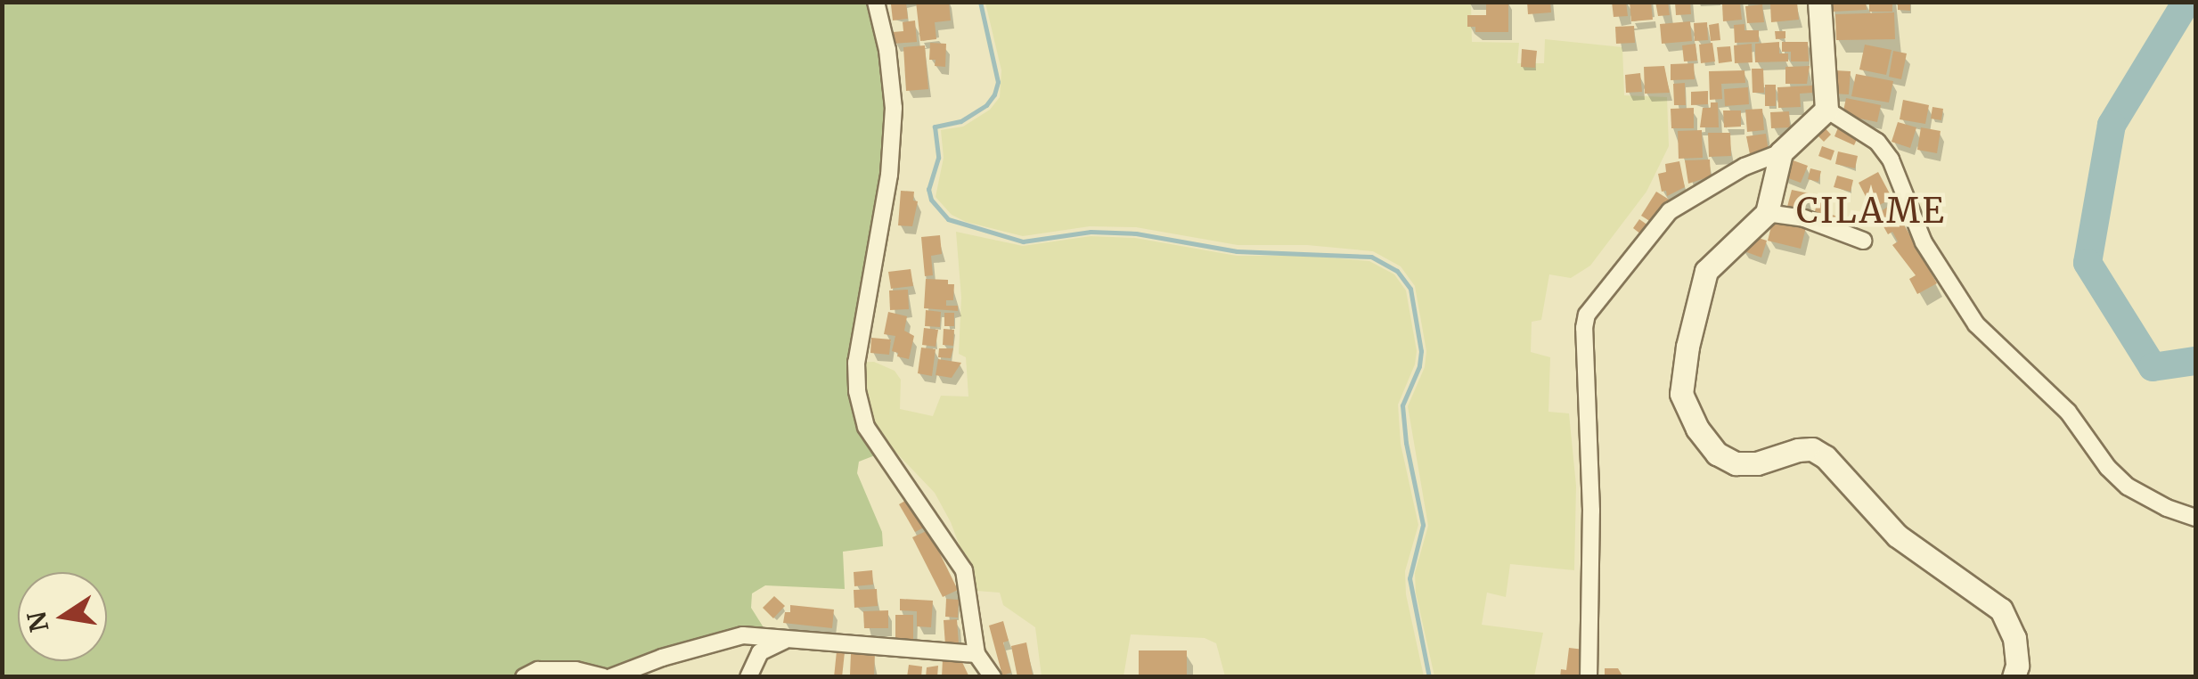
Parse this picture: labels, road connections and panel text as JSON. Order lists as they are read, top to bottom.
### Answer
{
  "districts": ["CILAME"],
  "north": "left"
}
